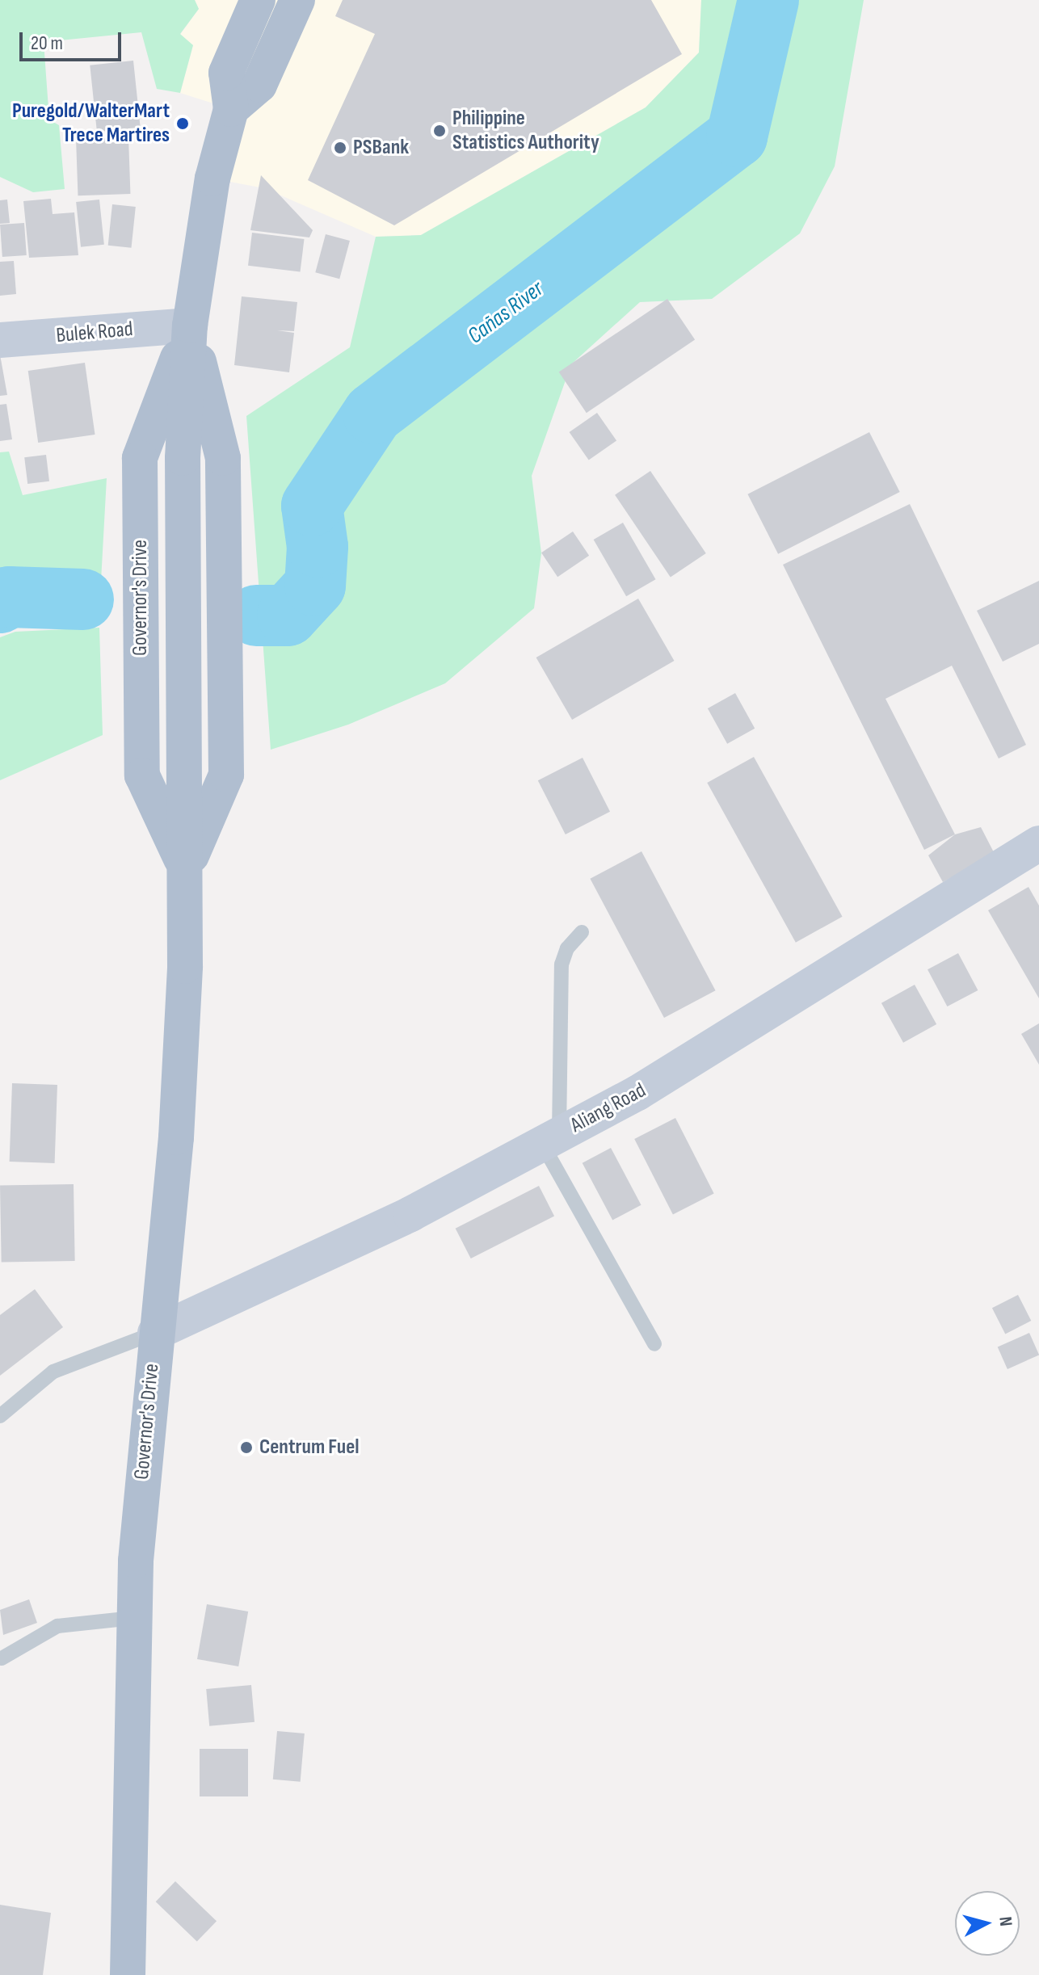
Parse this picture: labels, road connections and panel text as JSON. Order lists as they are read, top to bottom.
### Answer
{
  "streets": {
    "main road": ["Governor's Drive"],
    "street": ["Bulek Road", "Aliang Road"]
  },
  "crossings": [
    ["Bulek Road", "Governor's Drive"],
    ["Governor's Drive", "Aliang Road"]
  ],
  "water": ["Cañas River"],
  "places": [
    "Puregold/WalterMart Trece Martires",
    "Philippine Statistics Authority",
    "PSBank",
    "Centrum Fuel"
  ],
  "scale_bar": "20 m",
  "north": "right"
}
